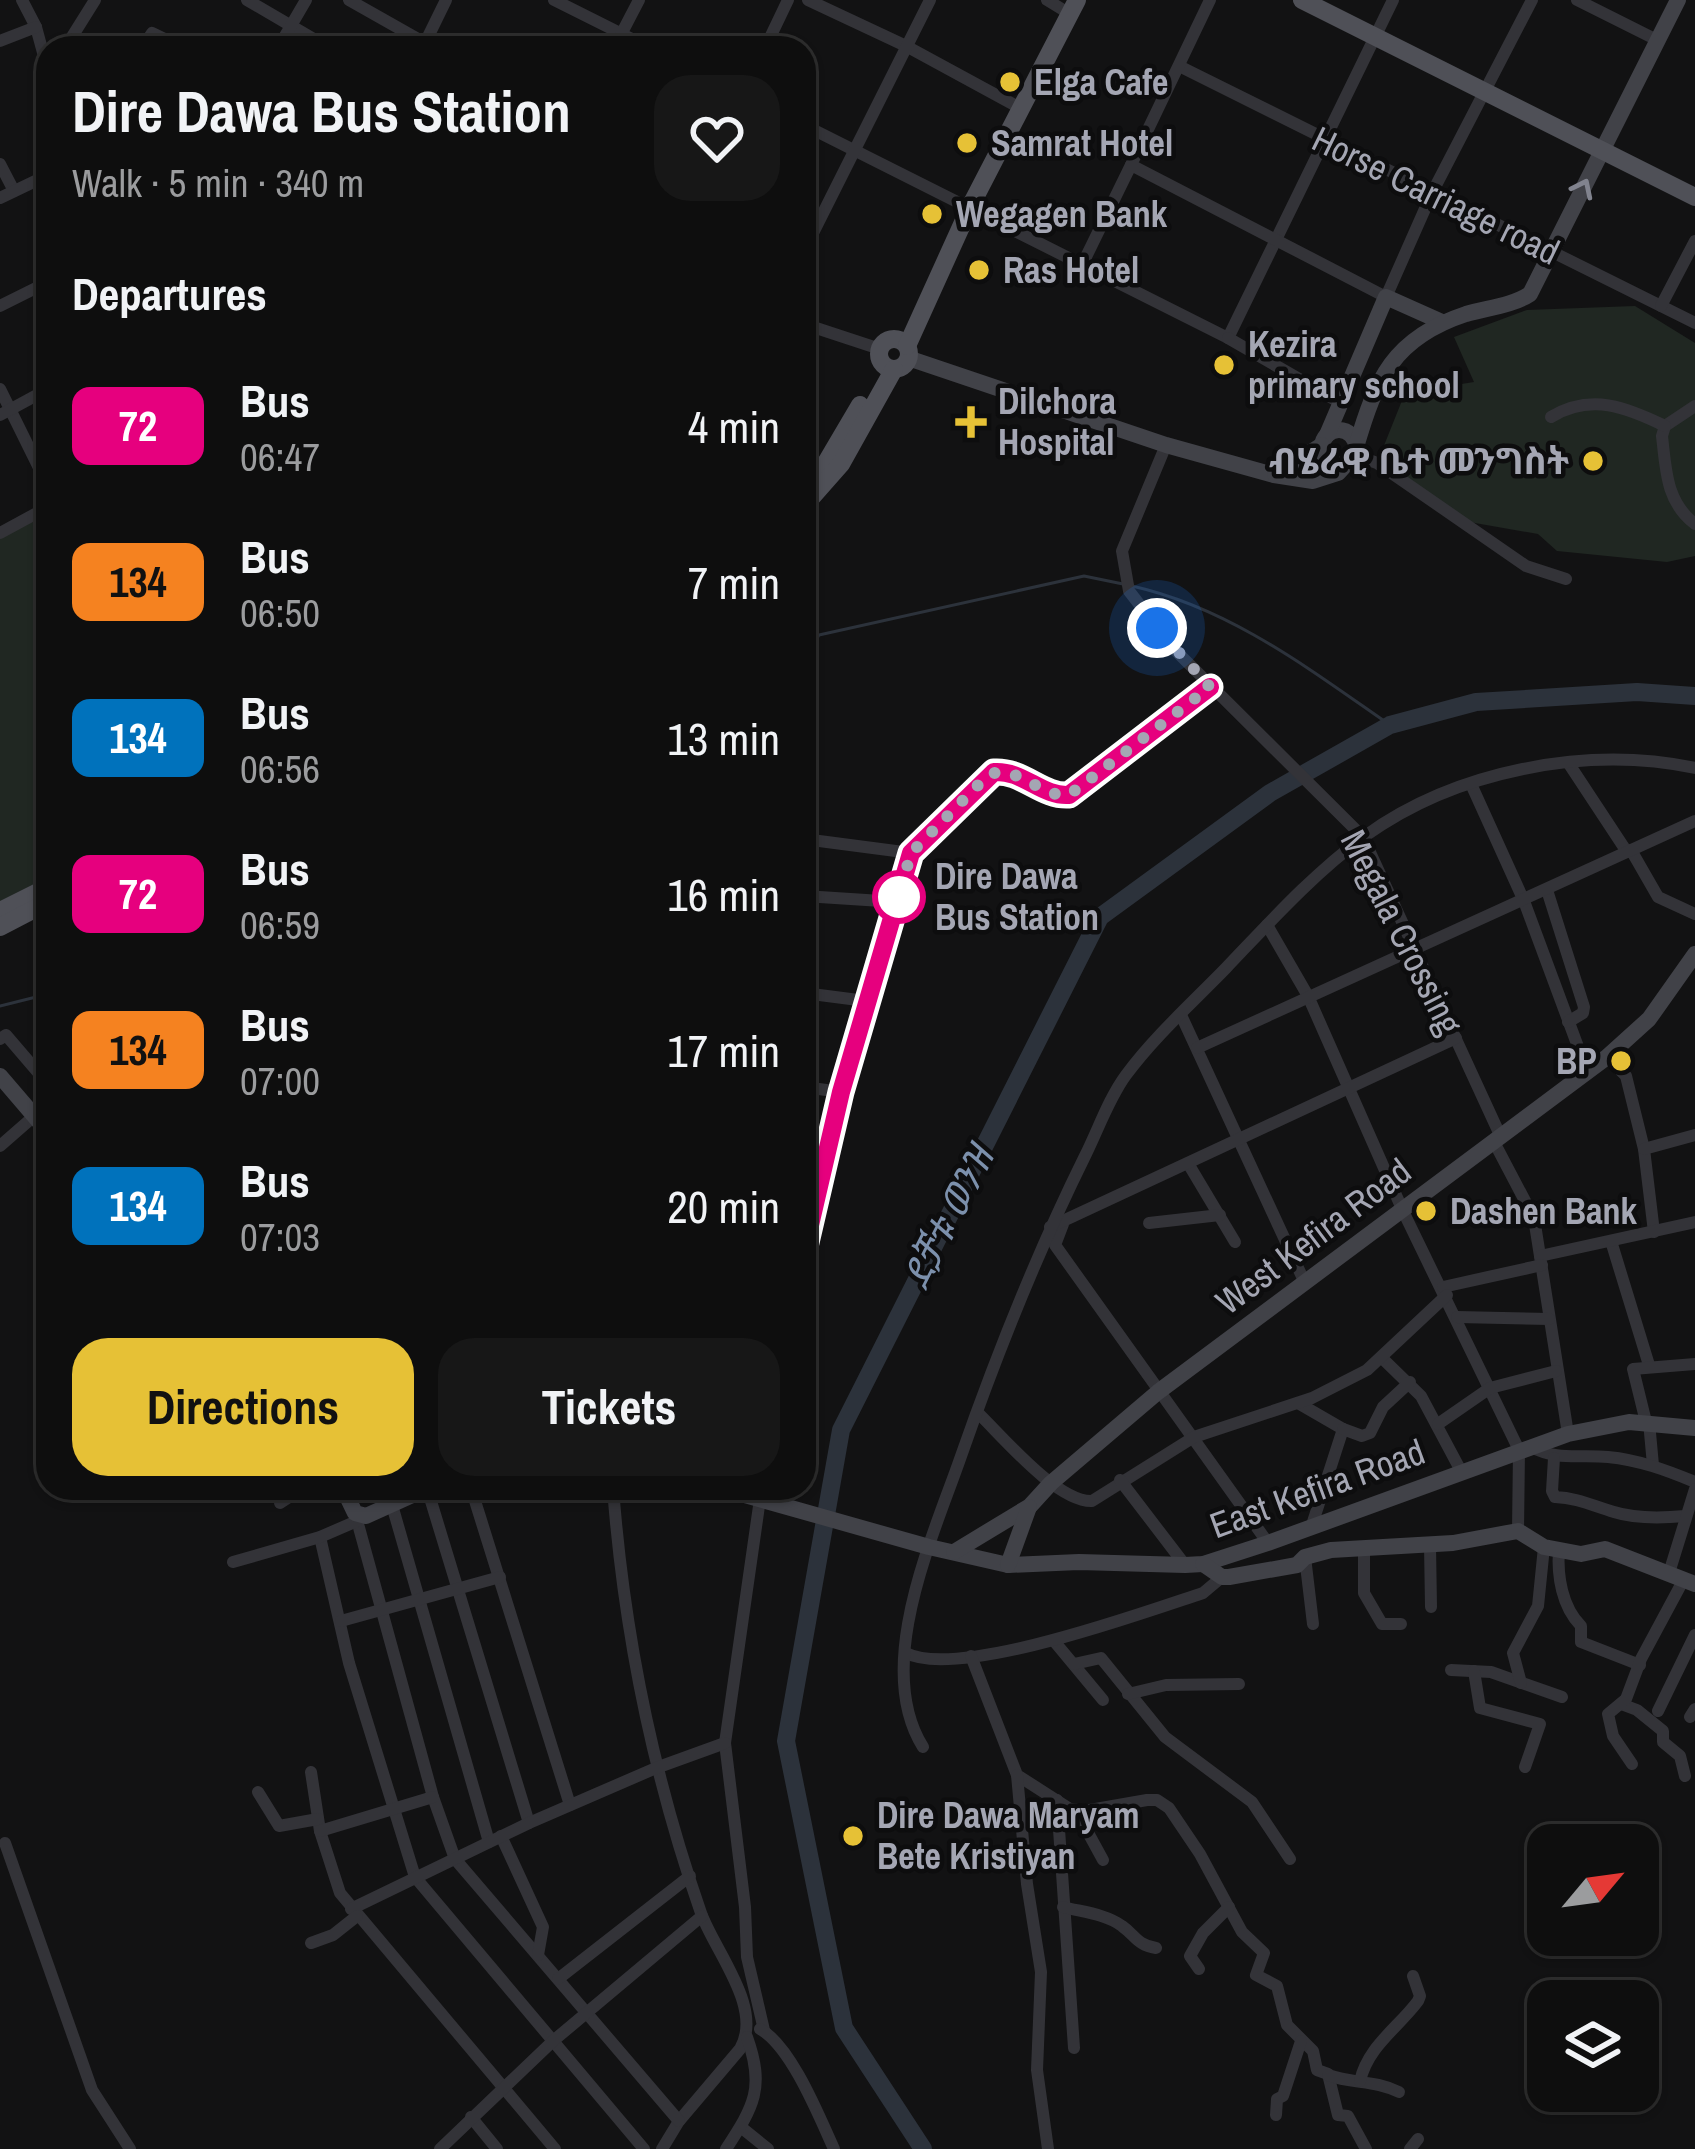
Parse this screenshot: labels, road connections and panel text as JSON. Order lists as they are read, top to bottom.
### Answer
{
  "streets": {
    "main road": ["West Kefira Road", "East Kefira Road"],
    "street": ["Horse Carriage road", "Megala Crossing"]
  },
  "crossings": [
    ["Megala Crossing", "West Kefira Road"],
    ["Megala Crossing", "East Kefira Road"],
    ["West Kefira Road", "East Kefira Road"]
  ],
  "water": ["ደቻቱ ወንዝ"],
  "places": {
    "other": [
      "Elga Cafe",
      "Samrat Hotel",
      "Wegagen Bank",
      "Ras Hotel",
      "Kezira primary school",
      "ብሄራዊ ቤተ መንግስት",
      "Dire Dawa Bus Station",
      "BP",
      "Dashen Bank",
      "Dire Dawa Maryam Bete Kristiyan"
    ],
    "health": ["Dilchora Hospital"]
  },
  "lines": ["bus line 72"],
  "north": "top right",
  "page": {
    "heading": [
      ["Dire Dawa Bus Station", "Walk · 5 min · 340 m"],
      "Departures"
    ],
    "list": [
      {
        "mark": "72",
        "name": "Bus",
        "note": "06:47",
        "value": "4 min"
      },
      {
        "mark": "134",
        "name": "Bus",
        "note": "06:50",
        "value": "7 min"
      },
      {
        "mark": "134",
        "name": "Bus",
        "note": "06:56",
        "value": "13 min"
      },
      {
        "mark": "72",
        "name": "Bus",
        "note": "06:59",
        "value": "16 min"
      },
      {
        "mark": "134",
        "name": "Bus",
        "note": "07:00",
        "value": "17 min"
      },
      {
        "mark": "134",
        "name": "Bus",
        "note": "07:03",
        "value": "20 min"
      }
    ],
    "buttons": ["Directions", "Tickets"]
  }
}
